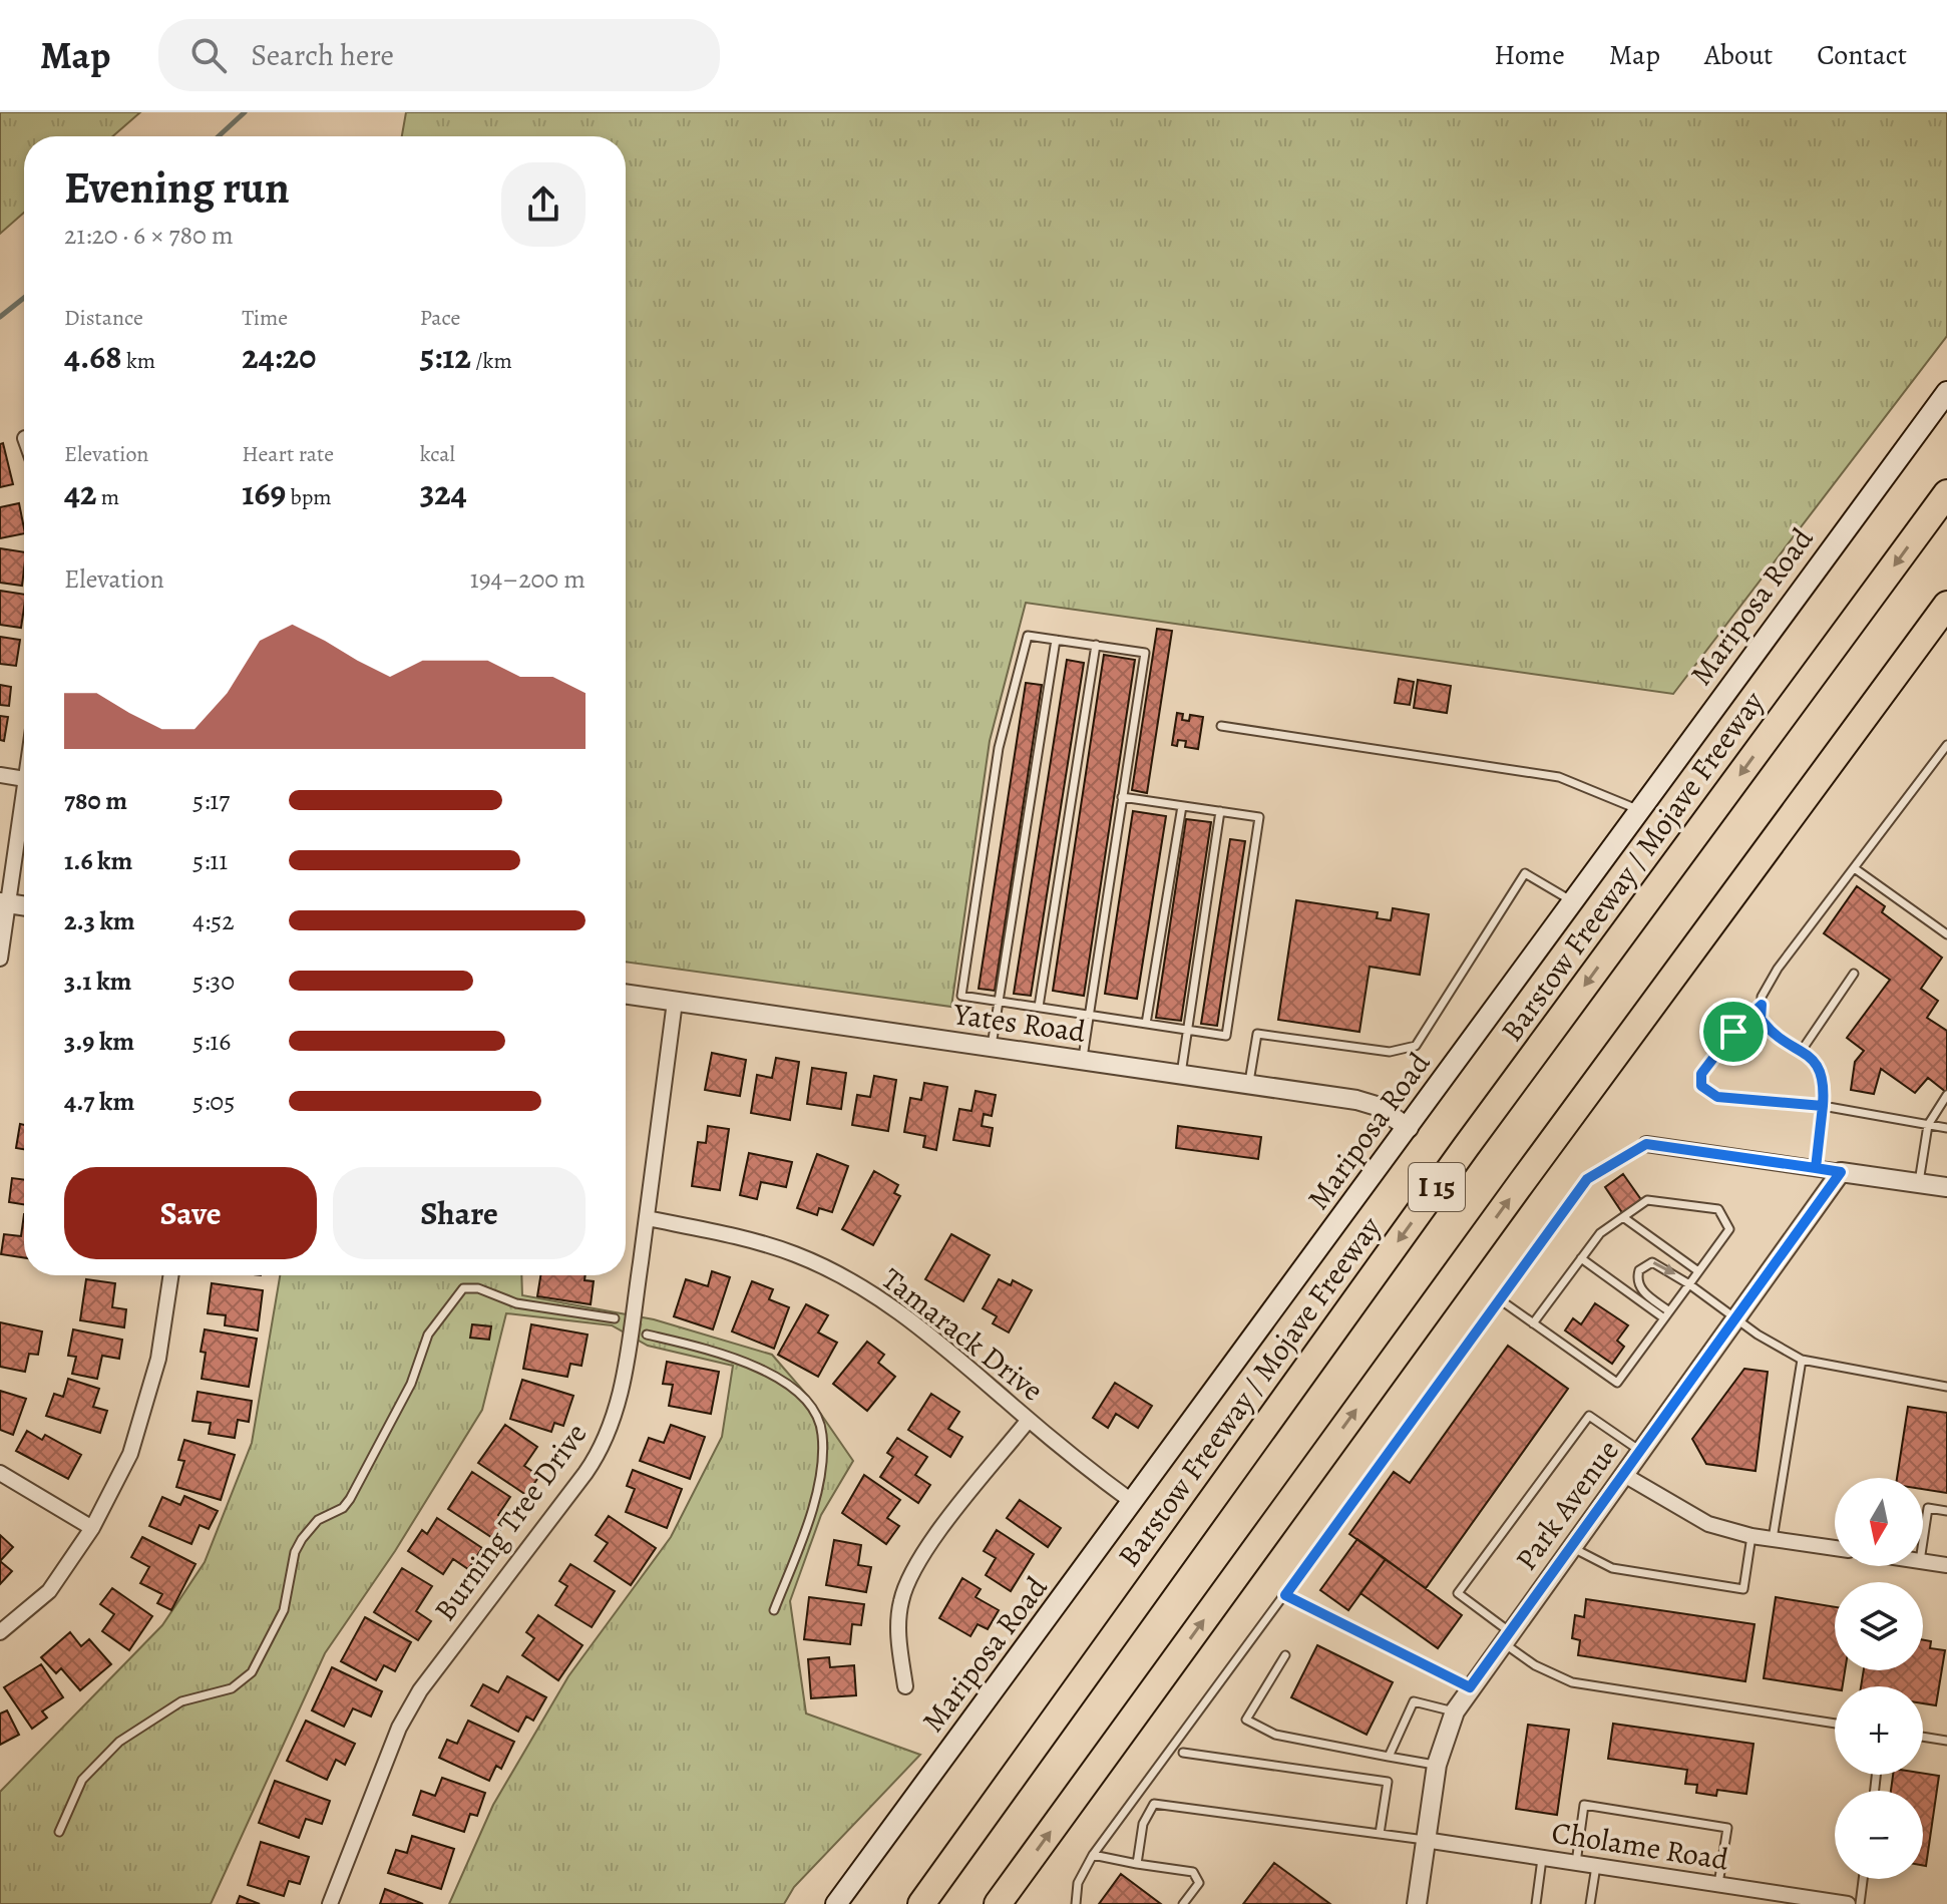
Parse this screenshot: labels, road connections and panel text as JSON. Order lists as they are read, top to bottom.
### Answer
{
  "streets": {
    "highway": ["Barstow Freeway / Mojave Freeway", "I 15"],
    "main road": ["Mariposa Road"],
    "street": [
      "Yates Road",
      "Tamarack Drive",
      "Park Avenue",
      "Burning Tree Drive",
      "Cholame Road"
    ]
  },
  "crossings": [
    ["Mariposa Road", "Yates Road"],
    ["Mariposa Road", "Tamarack Drive"],
    ["Yates Road", "Burning Tree Drive"],
    ["Tamarack Drive", "Burning Tree Drive"],
    ["Park Avenue", "Cholame Road"]
  ],
  "north": "bottom",
  "page": {
    "header": "Map",
    "search": "Search here",
    "nav": [
      "Home",
      "Map",
      "About",
      "Contact"
    ],
    "heading": ["Evening run", "21:20 · 6 × 780 m"],
    "stats": [
      ["Distance", "4.68 km"],
      ["Time", "24:20"],
      ["Pace", "5:12 /km"],
      ["Elevation", "42 m"],
      ["Heart rate", "169 bpm"],
      ["kcal", "324"]
    ],
    "chart": ["Elevation", "194–200 m"],
    "list": [
      {
        "name": "780 m",
        "note": "5:17"
      },
      {
        "name": "1.6 km",
        "note": "5:11"
      },
      {
        "name": "2.3 km",
        "note": "4:52"
      },
      {
        "name": "3.1 km",
        "note": "5:30"
      },
      {
        "name": "3.9 km",
        "note": "5:16"
      },
      {
        "name": "4.7 km",
        "note": "5:05"
      }
    ],
    "buttons": ["Save", "Share"],
    "map_buttons": ["+", "−"]
  }
}
